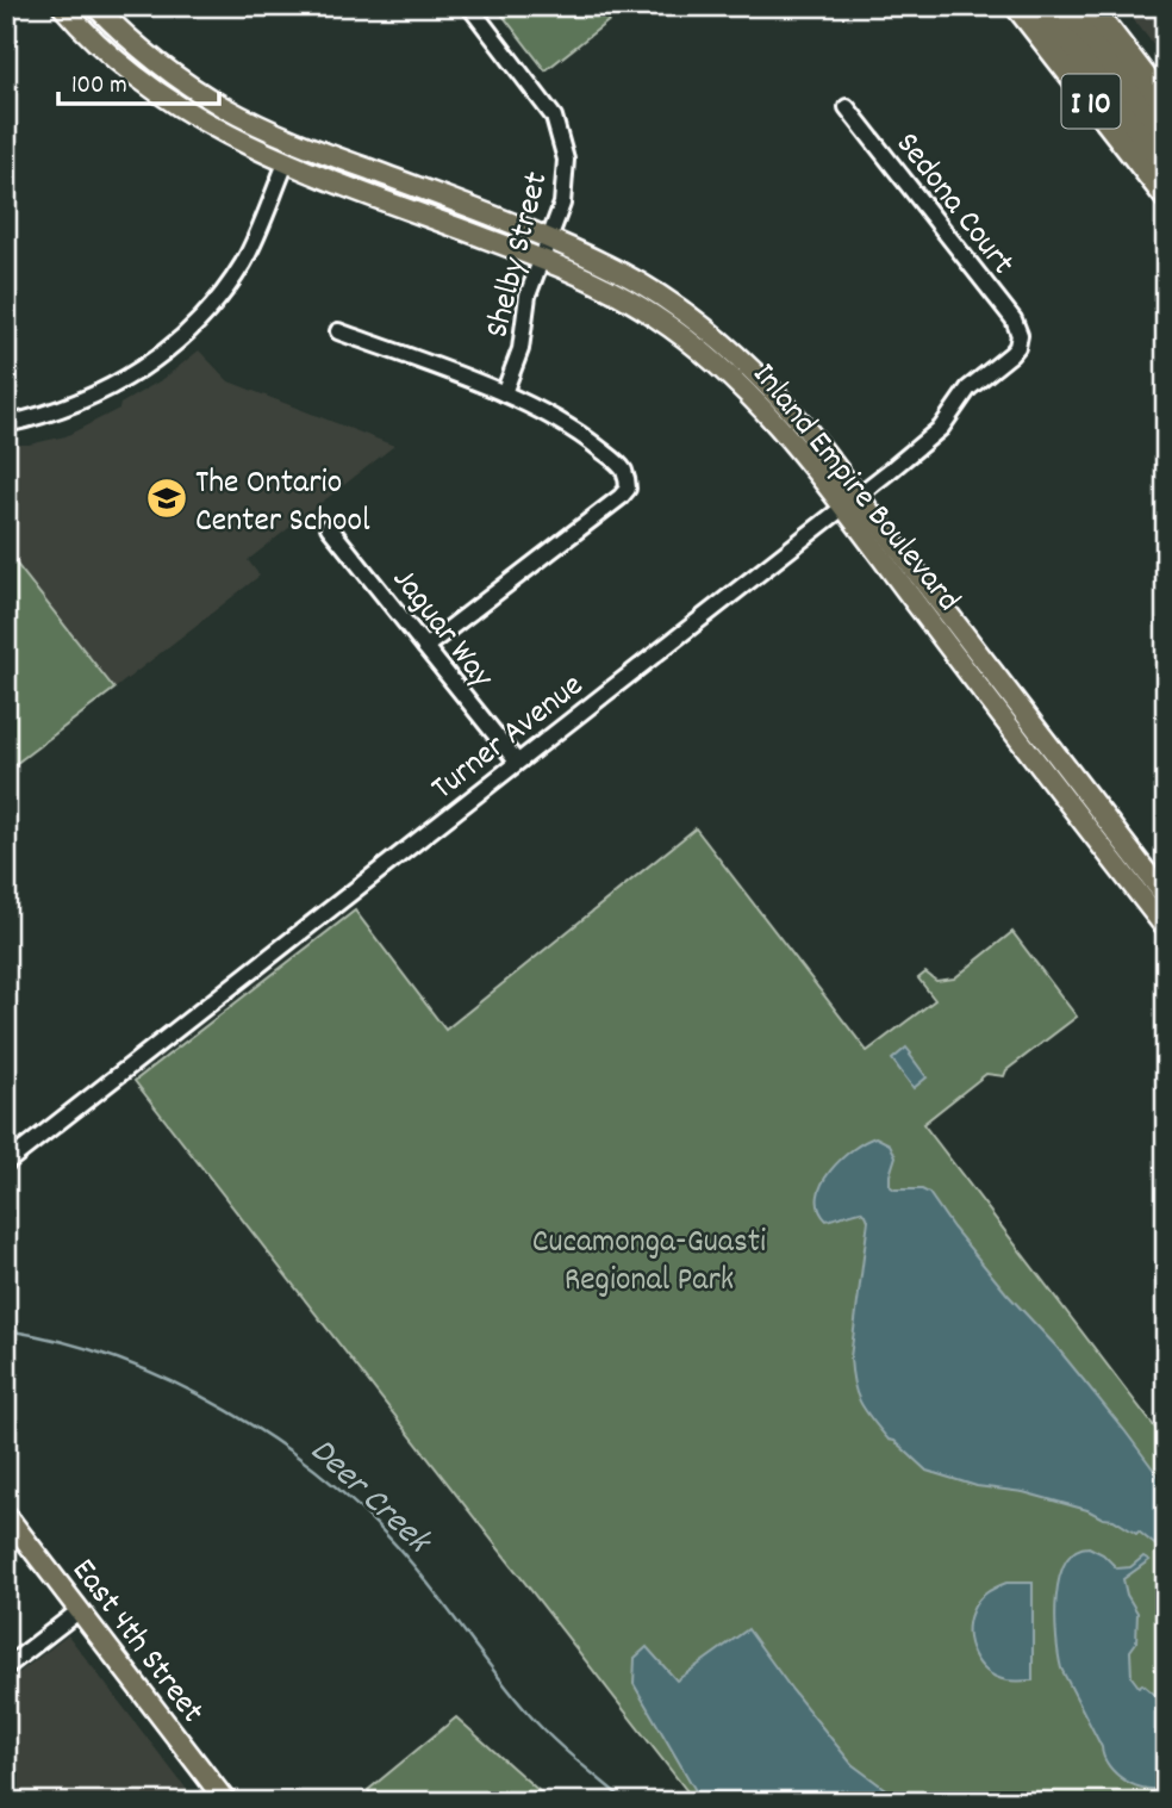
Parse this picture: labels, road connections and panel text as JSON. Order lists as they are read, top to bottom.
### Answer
{
  "streets": {
    "highway": ["I 10"],
    "main road": ["Inland Empire Boulevard", "East 4th Street"],
    "street": [
      "Sedona Court",
      "Shelby Street",
      "Jaguar Way",
      "Turner Avenue"
    ]
  },
  "crossings": [
    ["Sedona Court", "Turner Avenue"],
    ["Shelby Street", "Inland Empire Boulevard"],
    ["Inland Empire Boulevard", "Turner Avenue"],
    ["Jaguar Way", "Turner Avenue"]
  ],
  "water": ["Deer Creek"],
  "parks": ["Cucamonga-Guasti Regional Park"],
  "places": {
    "school or university": ["The Ontario Center School"]
  },
  "scale_bar": "100 m"
}
